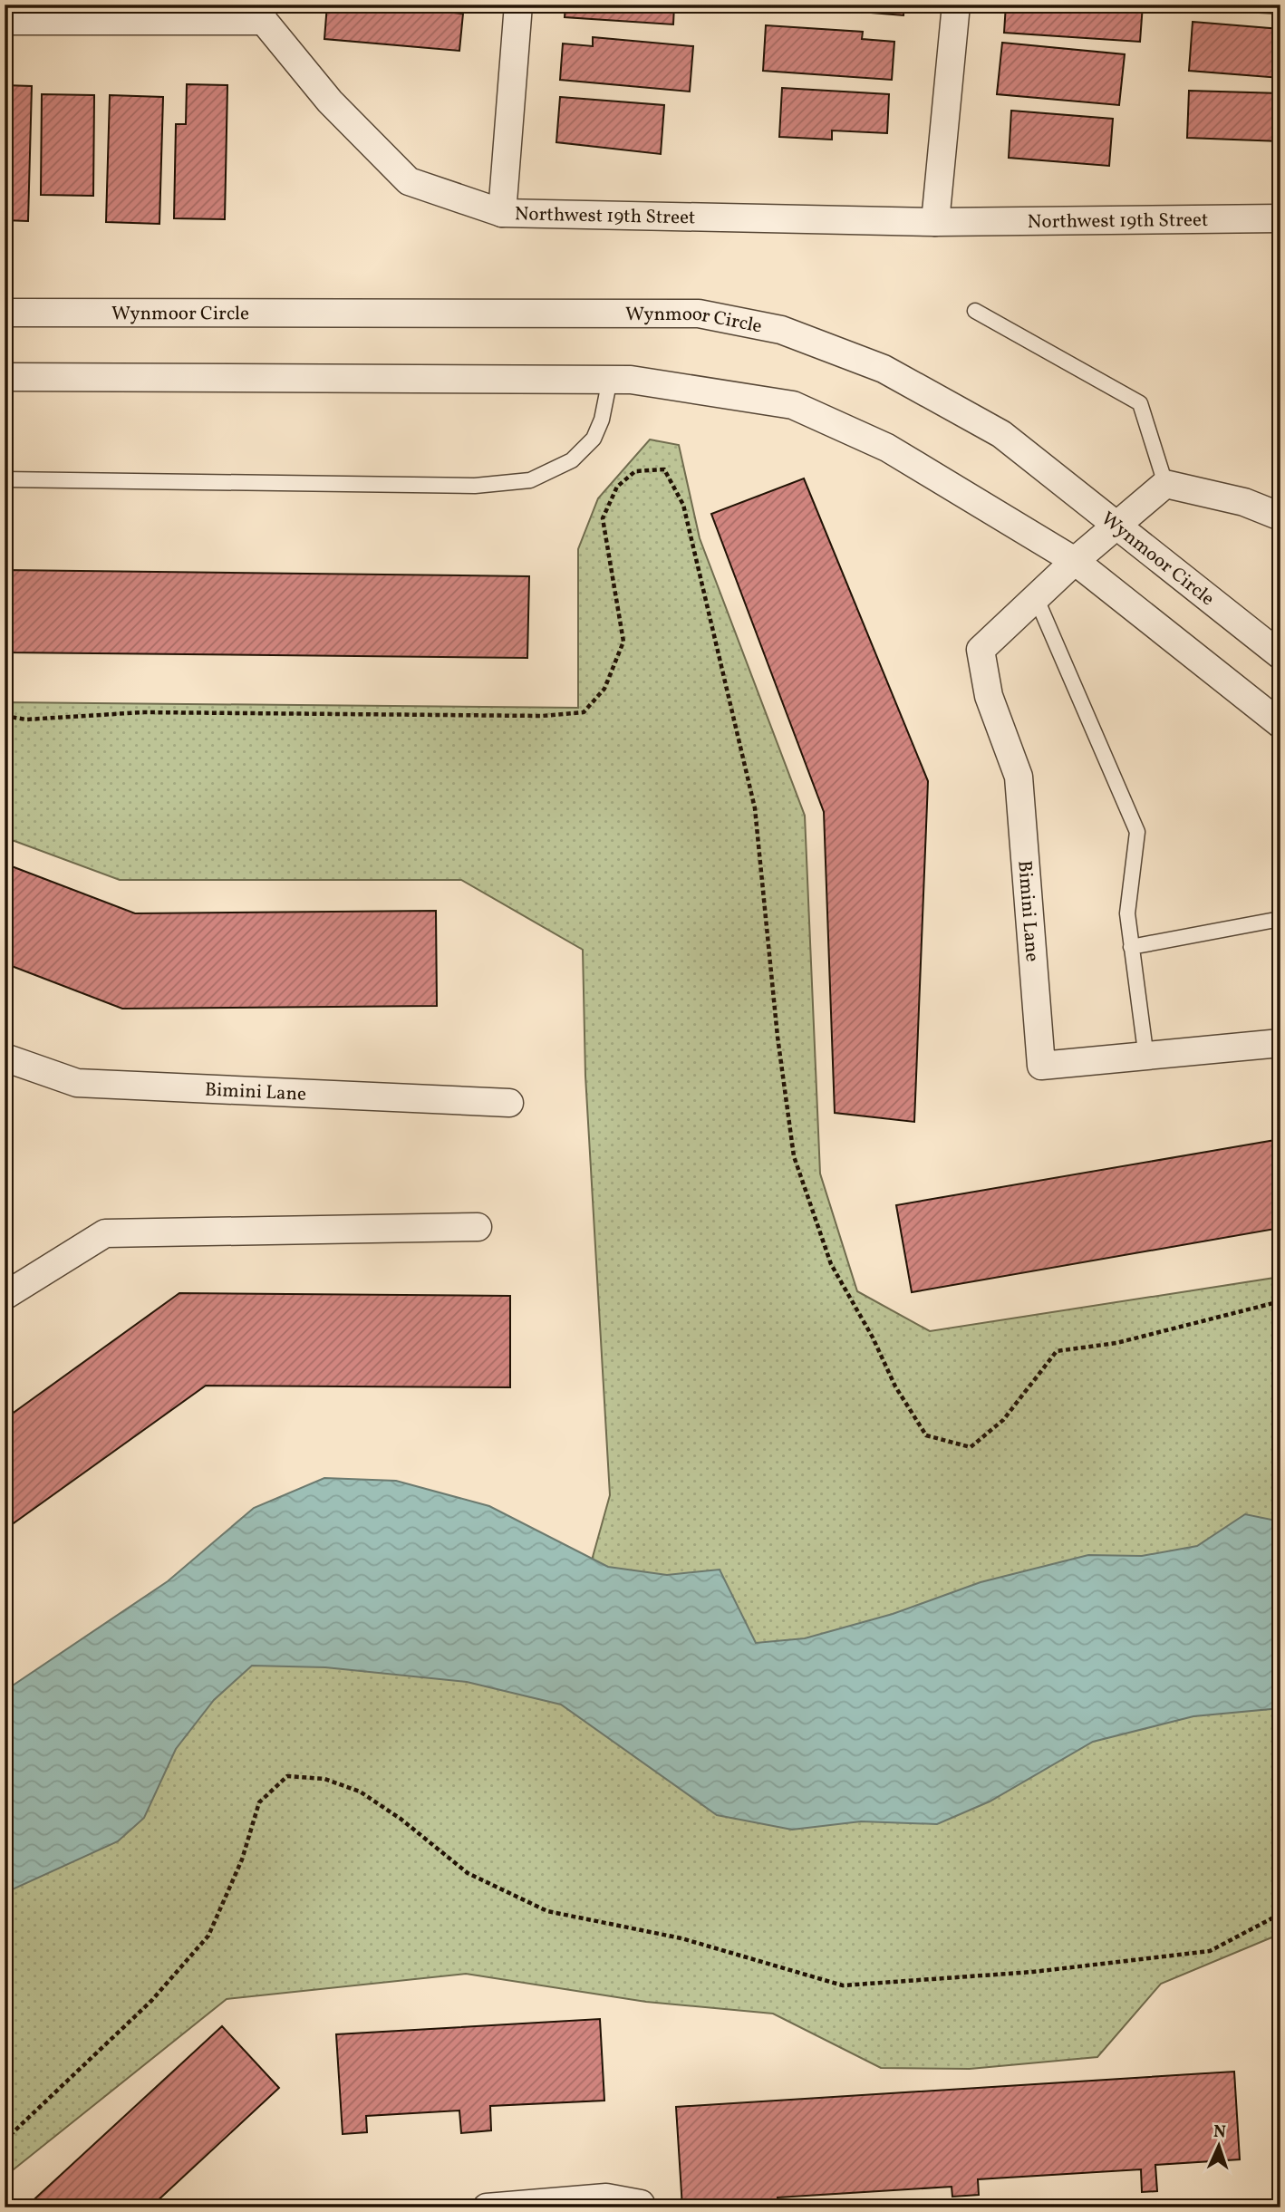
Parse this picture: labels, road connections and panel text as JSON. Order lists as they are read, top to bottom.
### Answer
{
  "streets": {
    "street": ["Northwest 19th Street", "Wynmoor Circle", "Bimini Lane"]
  },
  "crossings": [
    ["Wynmoor Circle", "Bimini Lane"]
  ],
  "north": "top"
}
